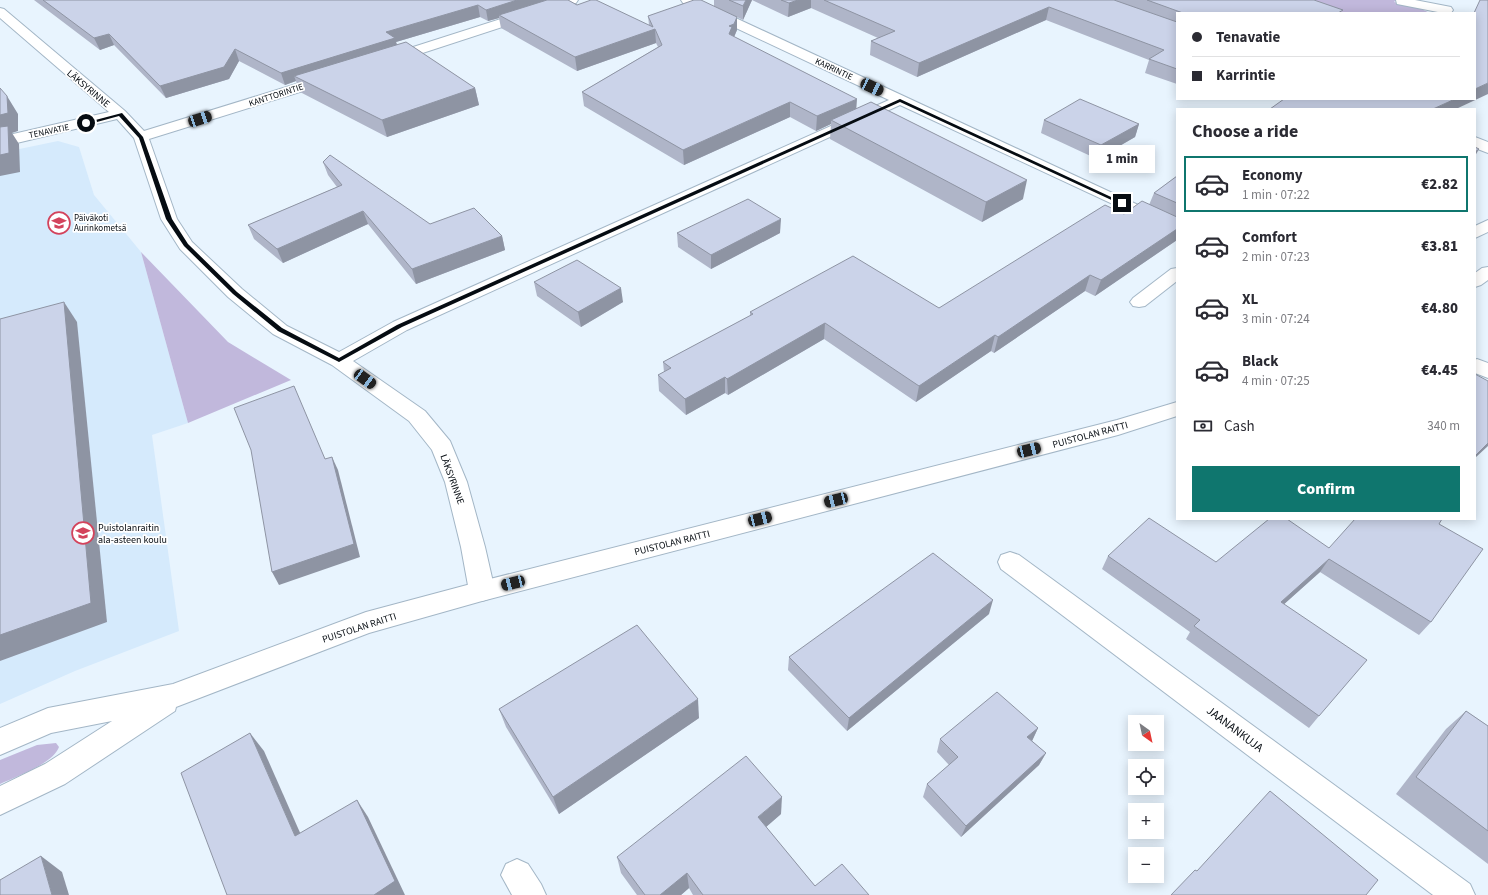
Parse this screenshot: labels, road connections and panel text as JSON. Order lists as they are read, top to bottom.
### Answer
{
  "streets": {
    "street": [
      "KARRINTIE",
      "LÄKSYRINNE",
      "KANTTORINTIE",
      "TENAVATIE",
      "PUISTOLAN RAITTI",
      "JAANANKUJA"
    ]
  },
  "crossings": [
    ["LÄKSYRINNE", "KANTTORINTIE"],
    ["LÄKSYRINNE", "TENAVATIE"],
    ["LÄKSYRINNE", "PUISTOLAN RAITTI"]
  ],
  "places": {
    "school or university": ["Päiväkoti Aurinkometsä", "Puistolanraitin ala-asteen koulu"]
  },
  "north": "bottom right",
  "page": {
    "banner": ["Tenavatie", "Karrintie"],
    "heading": "Choose a ride",
    "bubble": "1 min",
    "list": [
      {
        "name": "Economy",
        "note": "1 min · 07:22",
        "value": "€2.82"
      },
      {
        "name": "Comfort",
        "note": "2 min · 07:23",
        "value": "€3.81"
      },
      {
        "name": "XL",
        "note": "3 min · 07:24",
        "value": "€4.80"
      },
      {
        "name": "Black",
        "note": "4 min · 07:25",
        "value": "€4.45"
      }
    ],
    "pay": ["Cash", "340 m"],
    "buttons": "Confirm",
    "map_buttons": ["+", "−"]
  }
}
